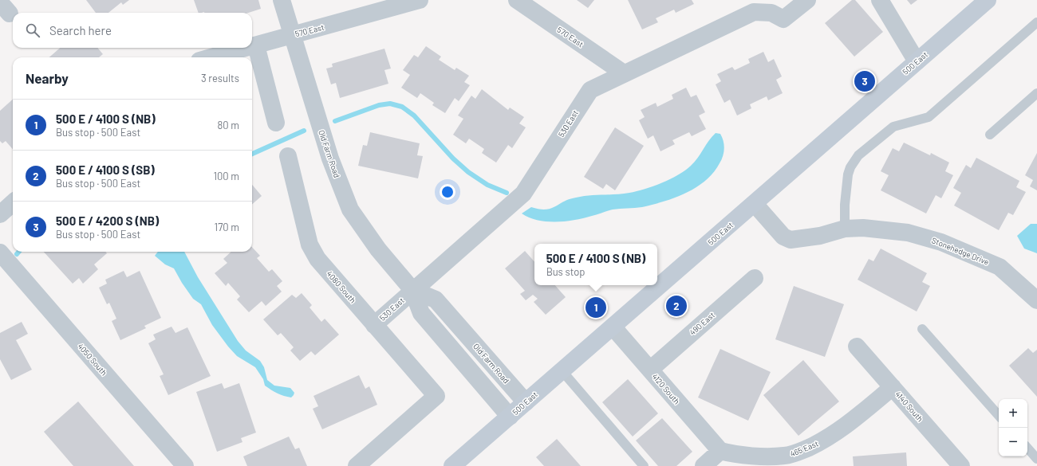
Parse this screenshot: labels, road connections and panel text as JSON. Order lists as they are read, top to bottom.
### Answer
{
  "streets": {
    "street": [
      "570 East",
      "500 East",
      "530 East",
      "Old Farm Road",
      "Stonehedge Drive",
      "4080 South",
      "490 East",
      "4050 South",
      "4120 South",
      "4140 South",
      "465 East"
    ]
  },
  "crossings": [
    ["570 East", "530 East"],
    ["570 East", "Old Farm Road"],
    ["500 East", "Old Farm Road"],
    ["500 East", "Stonehedge Drive"],
    ["500 East", "4120 South"],
    ["530 East", "Old Farm Road"],
    ["530 East", "4080 South"],
    ["490 East", "4120 South"],
    ["4120 South", "465 East"],
    ["4140 South", "465 East"]
  ],
  "page": {
    "search": "Search here",
    "heading": ["Nearby", "3 results"],
    "pins": ["3", "2", "1"],
    "list": [
      {
        "mark": "1",
        "name": "500 E / 4100 S (NB)",
        "note": "Bus stop · 500 East",
        "value": "80 m"
      },
      {
        "mark": "2",
        "name": "500 E / 4100 S (SB)",
        "note": "Bus stop · 500 East",
        "value": "100 m"
      },
      {
        "mark": "3",
        "name": "500 E / 4200 S (NB)",
        "note": "Bus stop · 500 East",
        "value": "170 m"
      }
    ],
    "popup": ["500 E / 4100 S (NB)", "Bus stop"],
    "map_buttons": ["+", "−"]
  }
}
